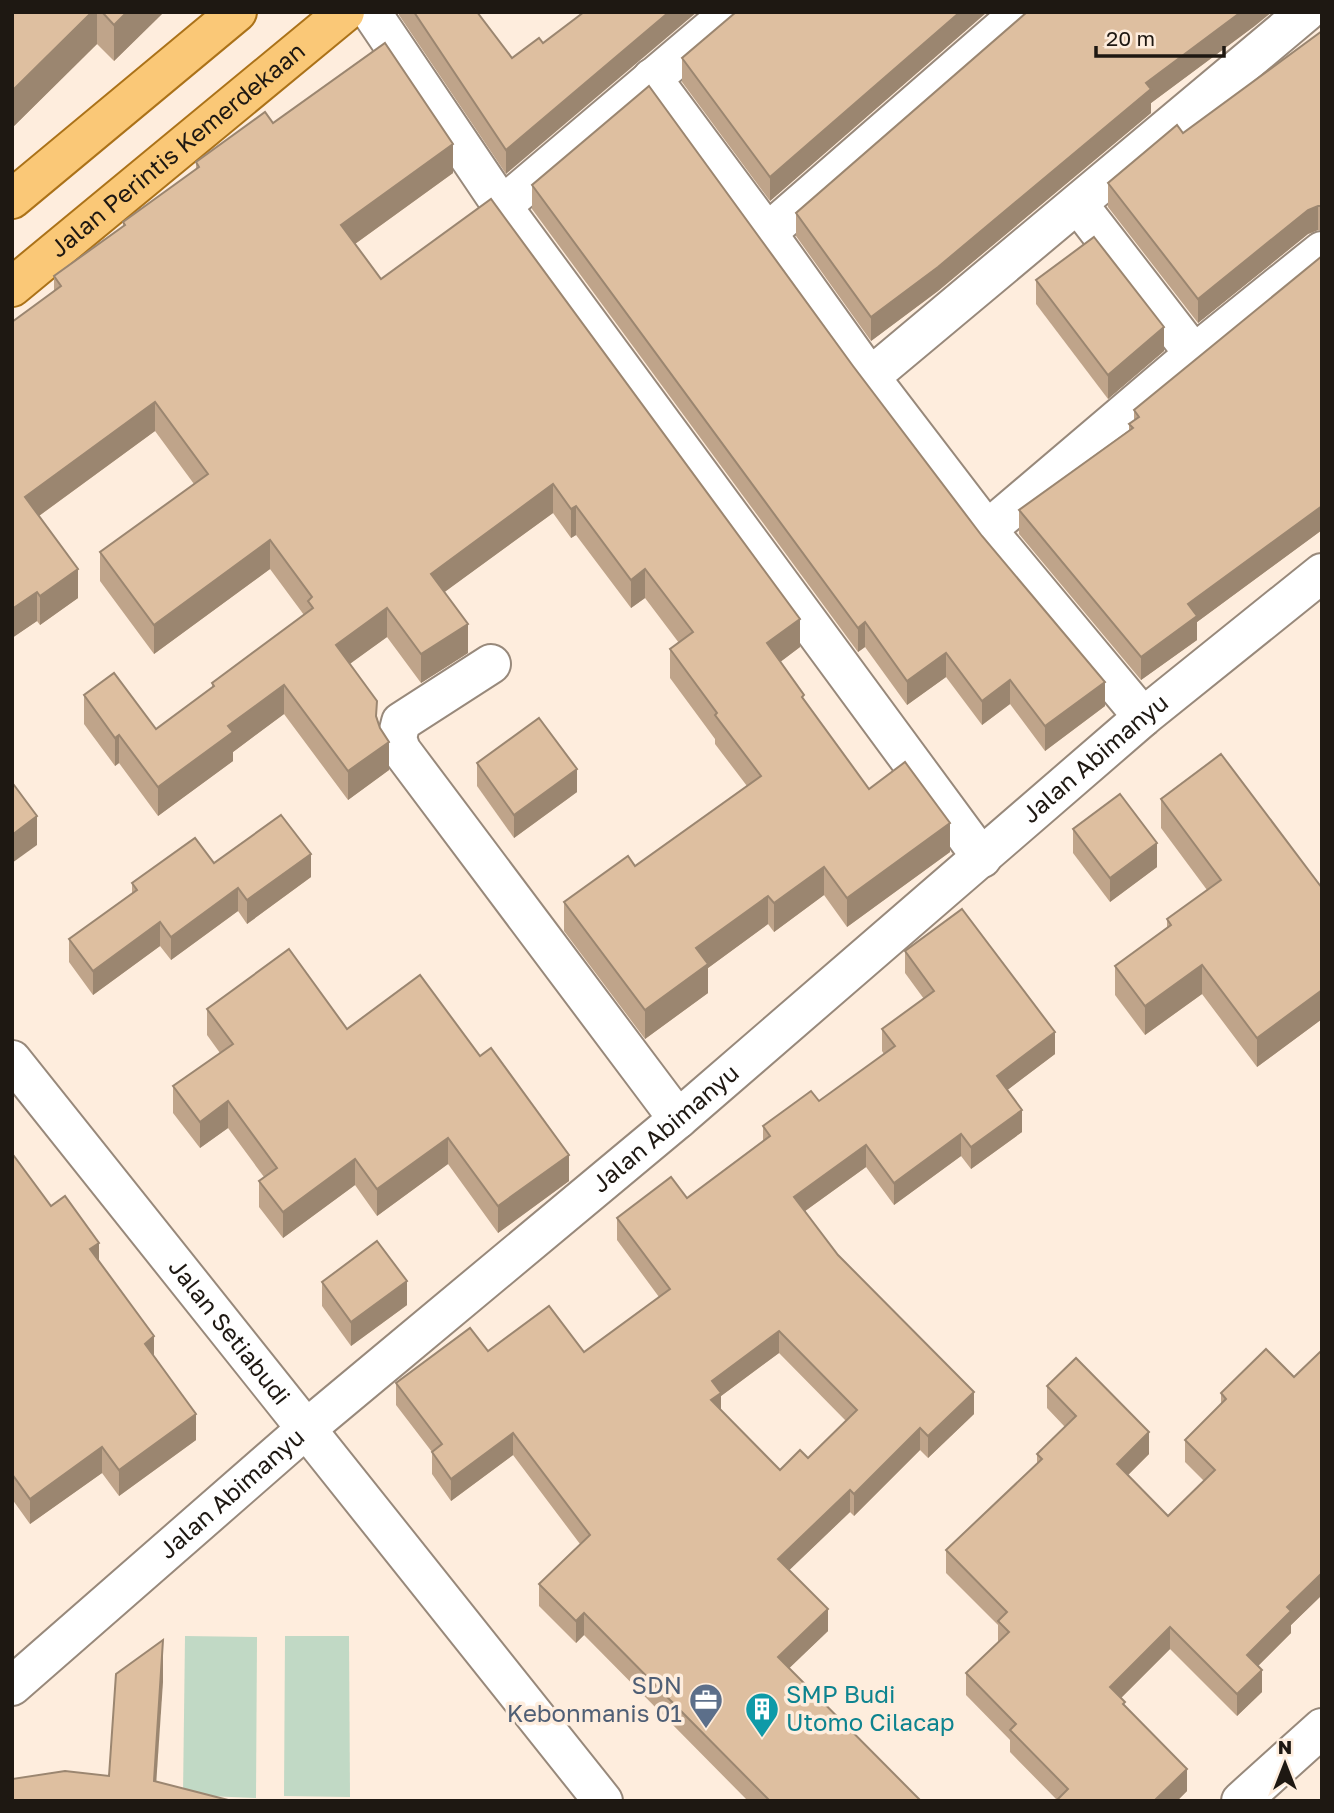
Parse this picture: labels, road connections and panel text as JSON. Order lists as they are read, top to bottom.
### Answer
{
  "streets": {
    "main road": ["Jalan Perintis Kemerdekaan"],
    "street": ["Jalan Abimanyu", "Jalan Setiabudi"]
  },
  "crossings": [
    ["Jalan Abimanyu", "Jalan Setiabudi"]
  ],
  "places": {
    "office": ["SDN Kebonmanis 01"],
    "building": ["SMP Budi Utomo Cilacap"]
  },
  "scale_bar": "20 m",
  "north": "top"
}
